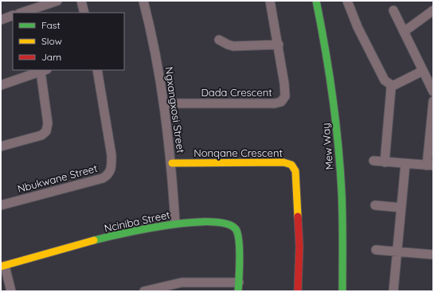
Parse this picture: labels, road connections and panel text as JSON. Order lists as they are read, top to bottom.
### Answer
{
  "streets": {
    "street": [
      "Dada Crescent",
      "Ngxangxosi Street",
      "Mew Way",
      "Nonqane Crescent",
      "Nbukwane Street",
      "Nciniba Street"
    ]
  },
  "crossings": [
    ["Dada Crescent", "Ngxangxosi Street"],
    ["Ngxangxosi Street", "Nonqane Crescent"],
    ["Ngxangxosi Street", "Nciniba Street"]
  ],
  "legend": ["Fast", "Slow", "Jam"]
}
